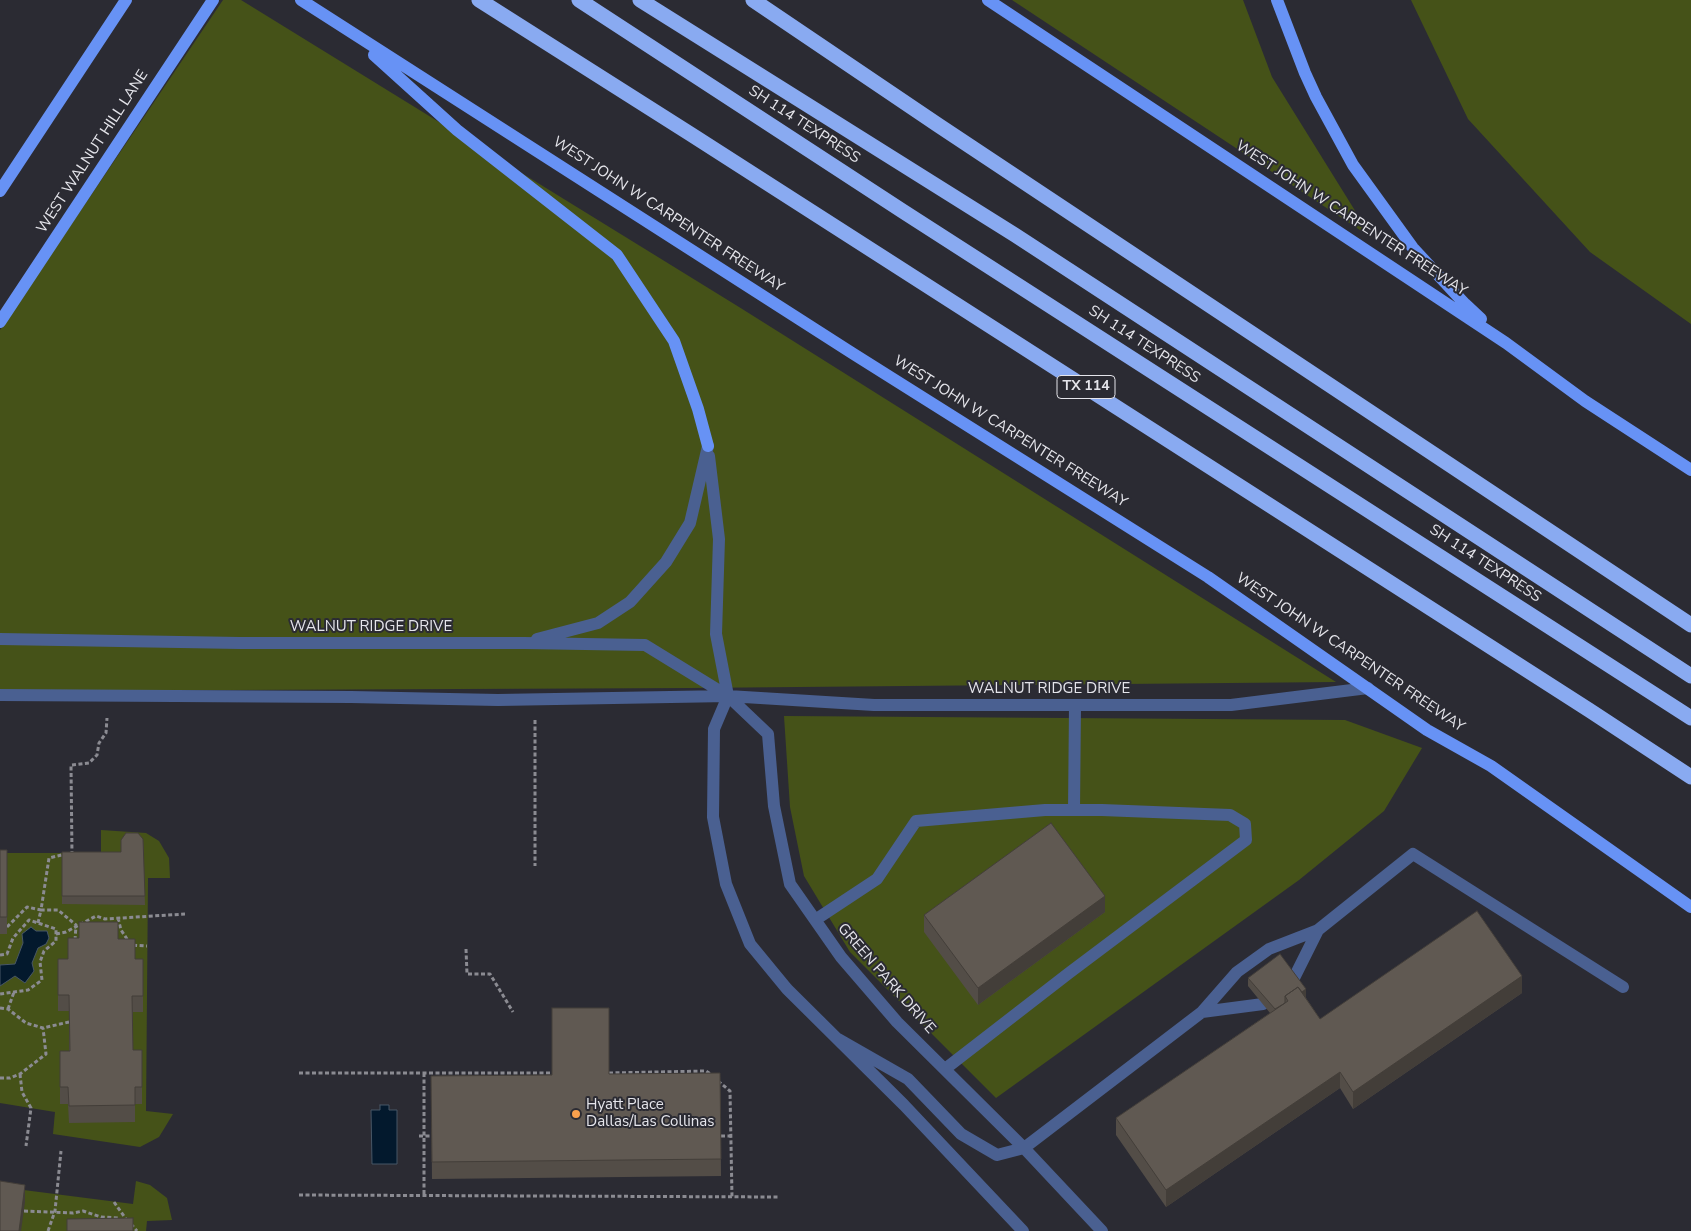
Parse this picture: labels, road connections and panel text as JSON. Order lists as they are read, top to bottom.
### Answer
{
  "streets": {
    "highway": ["SH 114 TEXPRESS", "TX 114"],
    "main road": ["WEST WALNUT HILL LANE", "WEST JOHN W CARPENTER FREEWAY"],
    "street": ["WALNUT RIDGE DRIVE", "GREEN PARK DRIVE"]
  },
  "crossings": [
    ["WEST JOHN W CARPENTER FREEWAY", "WALNUT RIDGE DRIVE"],
    ["WALNUT RIDGE DRIVE", "GREEN PARK DRIVE"]
  ],
  "places": ["Hyatt Place Dallas/Las Collinas"]
}
